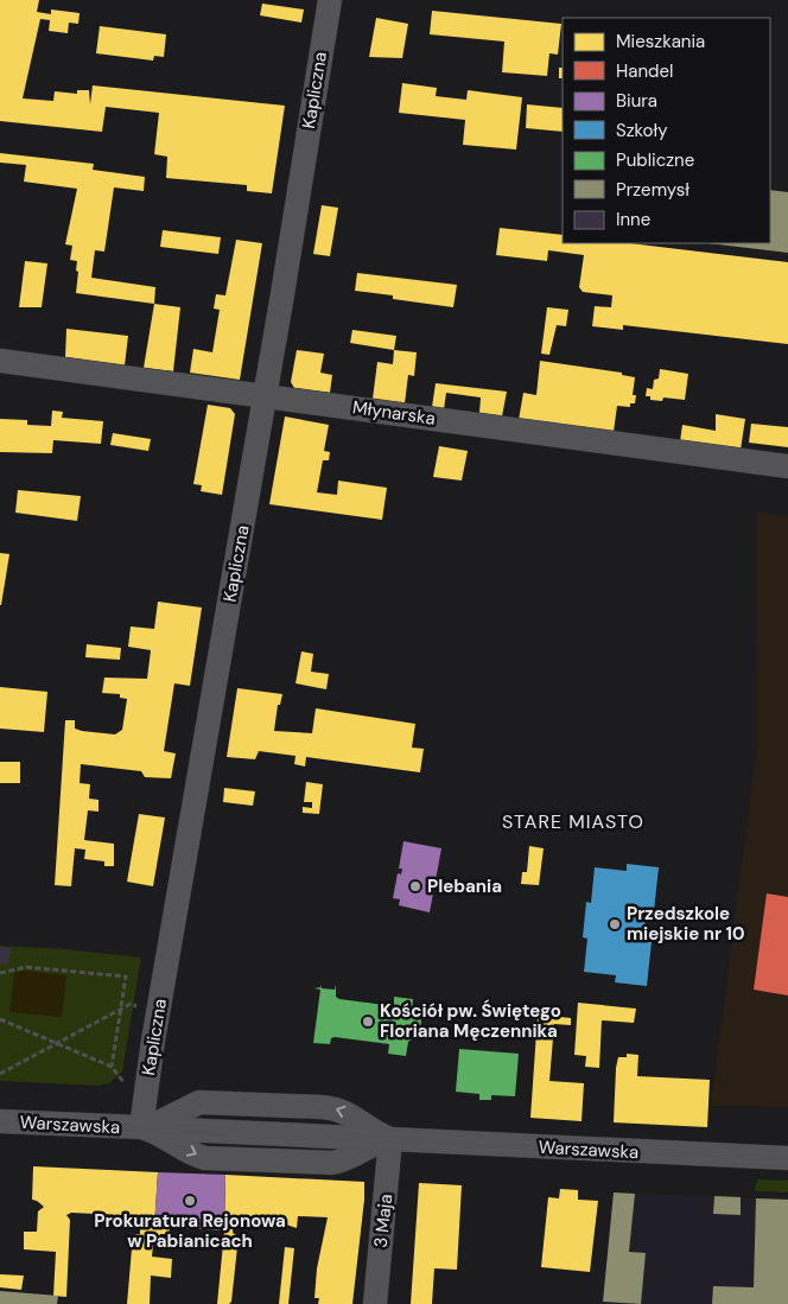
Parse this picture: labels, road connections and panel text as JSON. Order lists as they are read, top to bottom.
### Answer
{
  "streets": {
    "street": [
      "Kapliczna",
      "Młynarska",
      "Warszawska",
      "3 Maja"
    ]
  },
  "crossings": [
    ["Kapliczna", "Młynarska"],
    ["Kapliczna", "Warszawska"],
    ["Warszawska", "3 Maja"]
  ],
  "districts": ["STARE MIASTO"],
  "places": [
    "Plebania",
    "Przedszkole miejskie nr 10",
    "Kościół pw. Świętego Floriana Męczennika",
    "Prokuratura Rejonowa w Pabianicach"
  ],
  "legend": [
    "Mieszkania",
    "Handel",
    "Biura",
    "Szkoły",
    "Publiczne",
    "Przemysł",
    "Inne"
  ]
}
